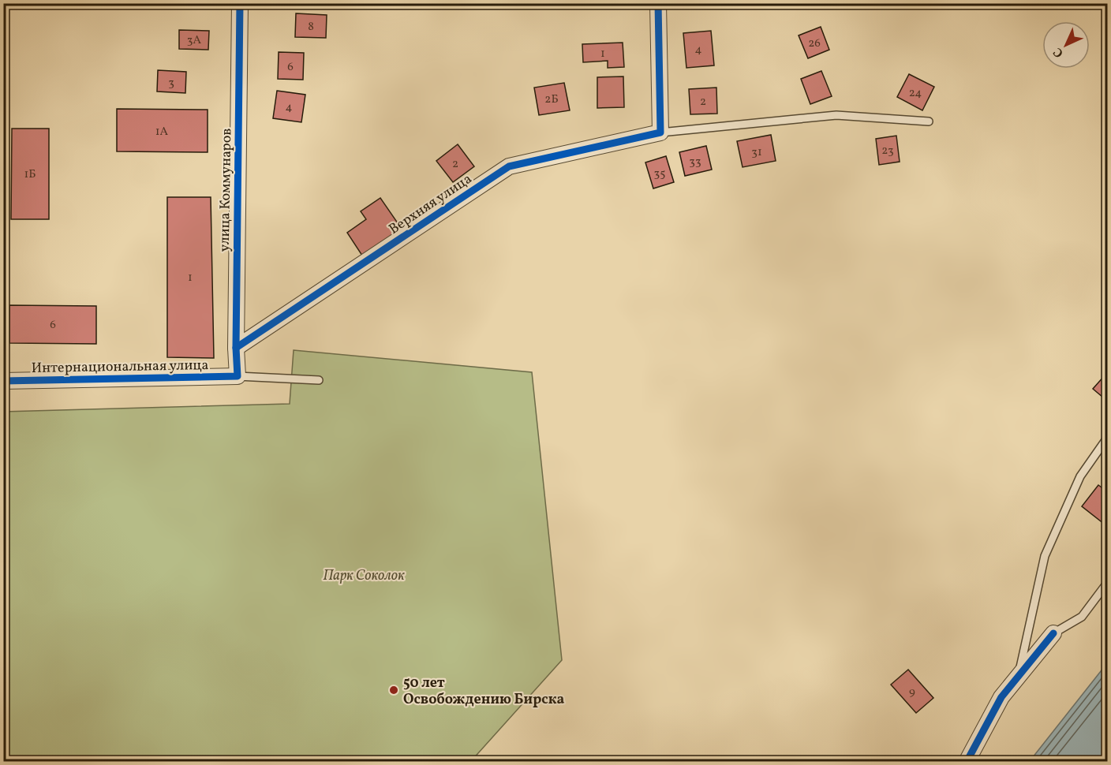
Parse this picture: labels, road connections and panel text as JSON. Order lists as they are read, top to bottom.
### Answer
{
  "streets": {
    "street": ["улица Коммунаров", "Верхняя улица", "Интернациональная улица"]
  },
  "crossings": [
    ["улица Коммунаров", "Верхняя улица"],
    ["улица Коммунаров", "Интернациональная улица"]
  ],
  "parks": ["Парк Соколок"],
  "places": ["50 лет Освобождению Бирска"],
  "house_numbers": [
    "8",
    "3А",
    "26",
    "4",
    "1",
    "6",
    "3",
    "24",
    "2Б",
    "2",
    "4",
    "1А",
    "23",
    "31",
    "33",
    "2",
    "35",
    "1Б",
    "1",
    "6",
    "9"
  ],
  "north": "bottom left"
}
